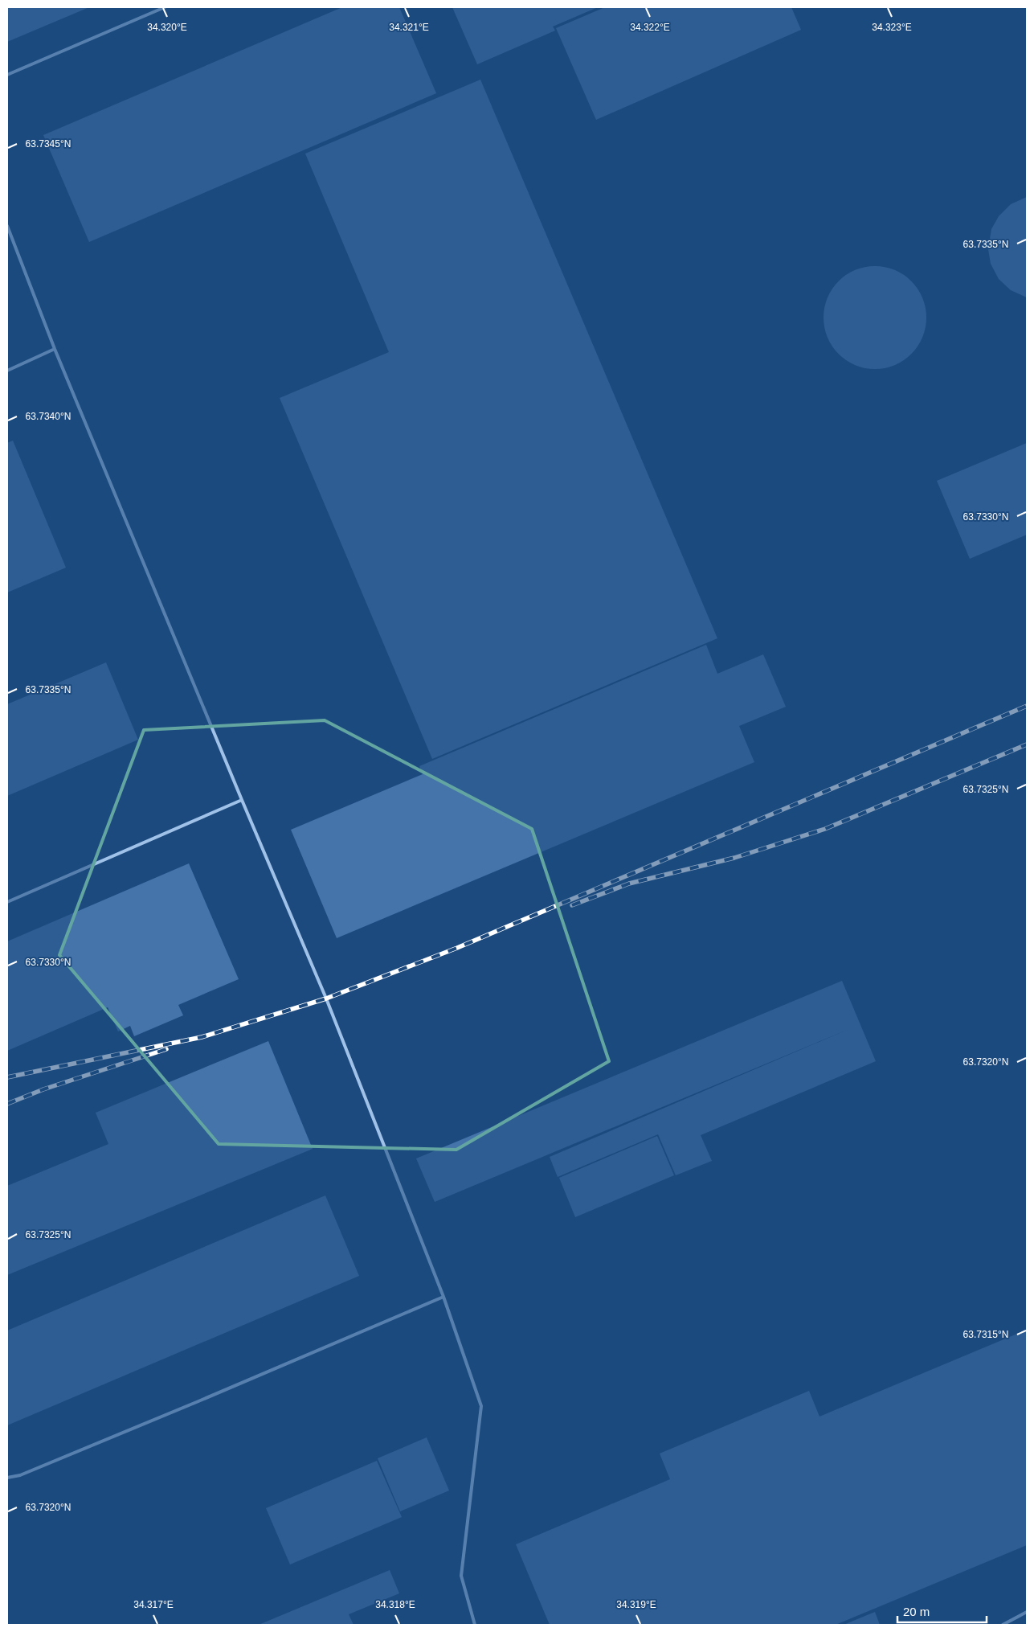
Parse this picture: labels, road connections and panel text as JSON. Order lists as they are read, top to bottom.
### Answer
{
  "scale_bar": "20 m",
  "coordinates": [
    "34.320°E",
    "34.321°E",
    "34.322°E",
    "34.323°E",
    "63.7345°N",
    "63.7335°N",
    "63.7340°N",
    "63.7330°N",
    "63.7325°N",
    "63.7320°N",
    "63.7315°N",
    "34.317°E",
    "34.318°E",
    "34.319°E"
  ]
}
